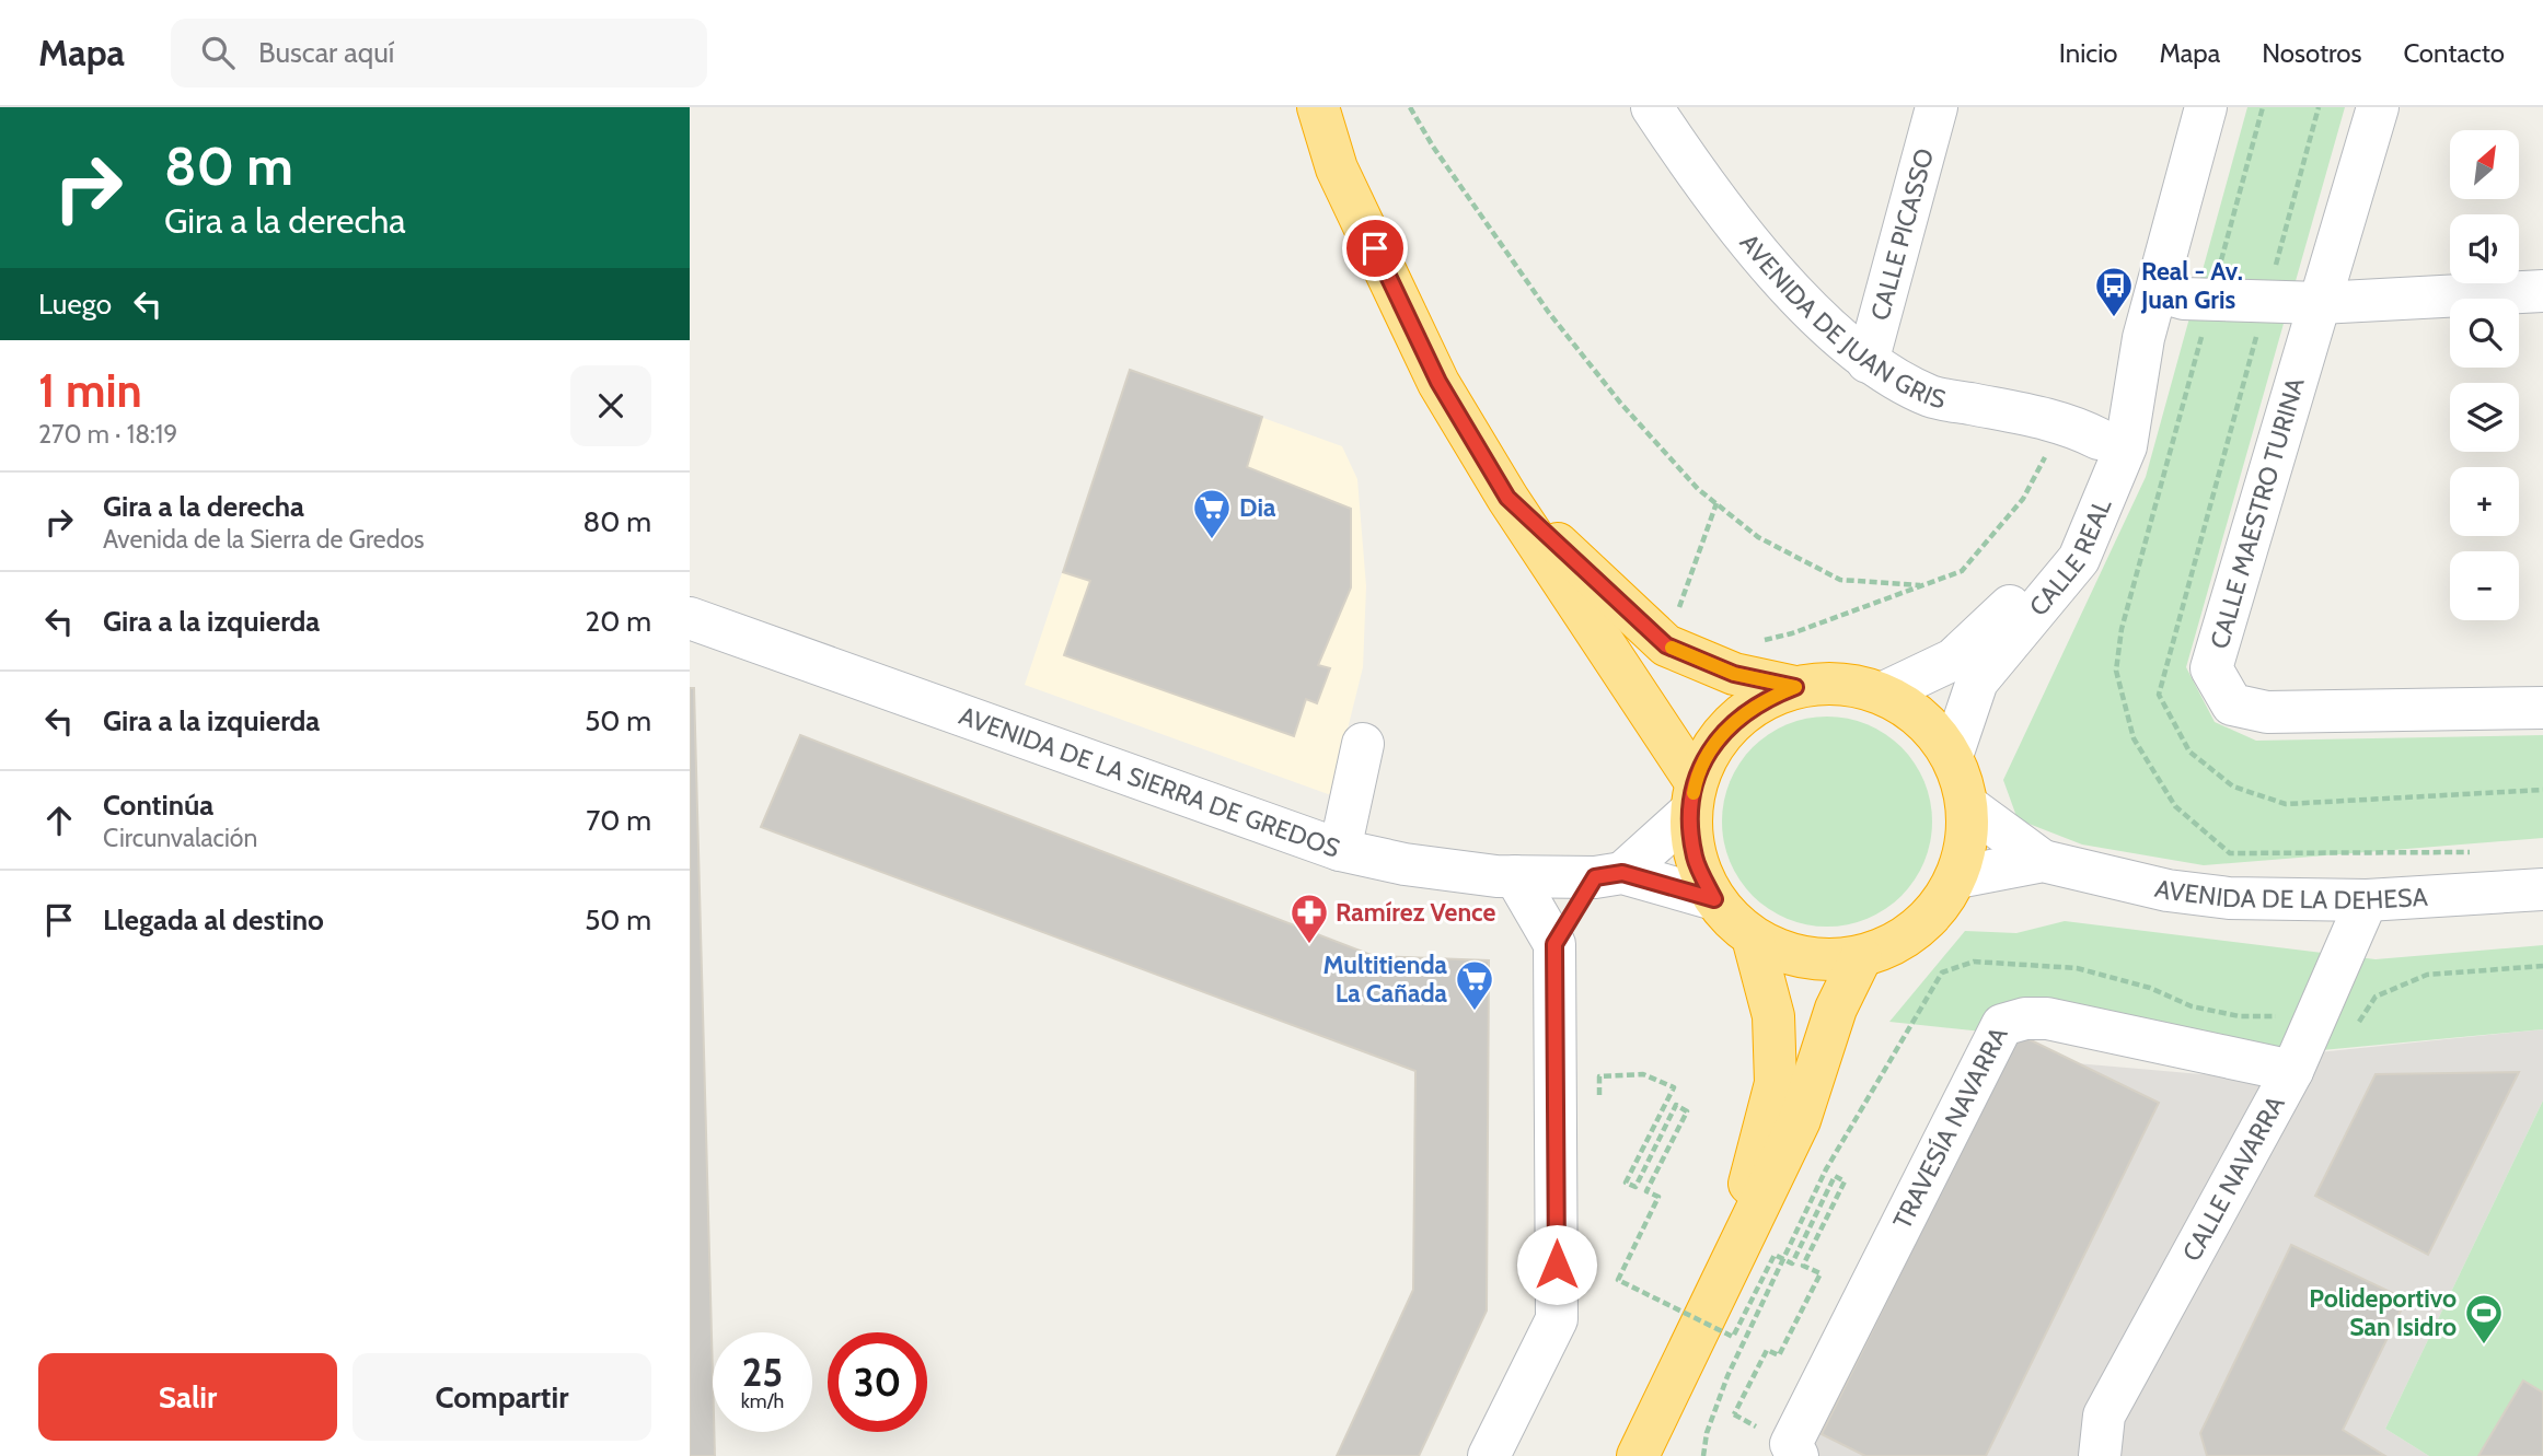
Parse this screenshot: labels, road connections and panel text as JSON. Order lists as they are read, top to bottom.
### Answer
{
  "streets": {
    "street": [
      "CALLE PICASSO",
      "AVENIDA DE JUAN GRIS",
      "CALLE MAESTRO TURINA",
      "CALLE REAL",
      "AVENIDA DE LA SIERRA DE GREDOS",
      "AVENIDA DE LA DEHESA",
      "TRAVESÍA NAVARRA",
      "CALLE NAVARRA"
    ]
  },
  "crossings": [
    ["CALLE PICASSO", "AVENIDA DE JUAN GRIS"],
    ["AVENIDA DE JUAN GRIS", "CALLE REAL"],
    ["AVENIDA DE LA DEHESA", "CALLE NAVARRA"],
    ["TRAVESÍA NAVARRA", "CALLE NAVARRA"]
  ],
  "places": {
    "bus stop": ["Real - Av. Juan Gris"],
    "supermarket": ["Dia", "Multitienda La Cañada"],
    "pharmacy": ["Ramírez Vence"],
    "sports": ["Polideportivo San Isidro"]
  },
  "north": "top right",
  "page": {
    "header": "Mapa",
    "search": "Buscar aquí",
    "nav": [
      "Inicio",
      "Mapa",
      "Nosotros",
      "Contacto"
    ],
    "turn": ["80 m", "Gira a la derecha"],
    "map_buttons": ["+", "−"],
    "then": "Luego",
    "heading": ["1 min", "270 m · 18:19"],
    "list": [
      {
        "name": "Gira a la derecha",
        "note": "Avenida de la Sierra de Gredos",
        "value": "80 m"
      },
      {
        "name": "Gira a la izquierda",
        "value": "20 m"
      },
      {
        "name": "Gira a la izquierda",
        "value": "50 m"
      },
      {
        "name": "Continúa",
        "note": "Circunvalación",
        "value": "70 m"
      },
      {
        "name": "Llegada al destino",
        "value": "50 m"
      }
    ],
    "speed": "25 km/h",
    "limit": "30",
    "buttons": ["Salir", "Compartir"]
  }
}
